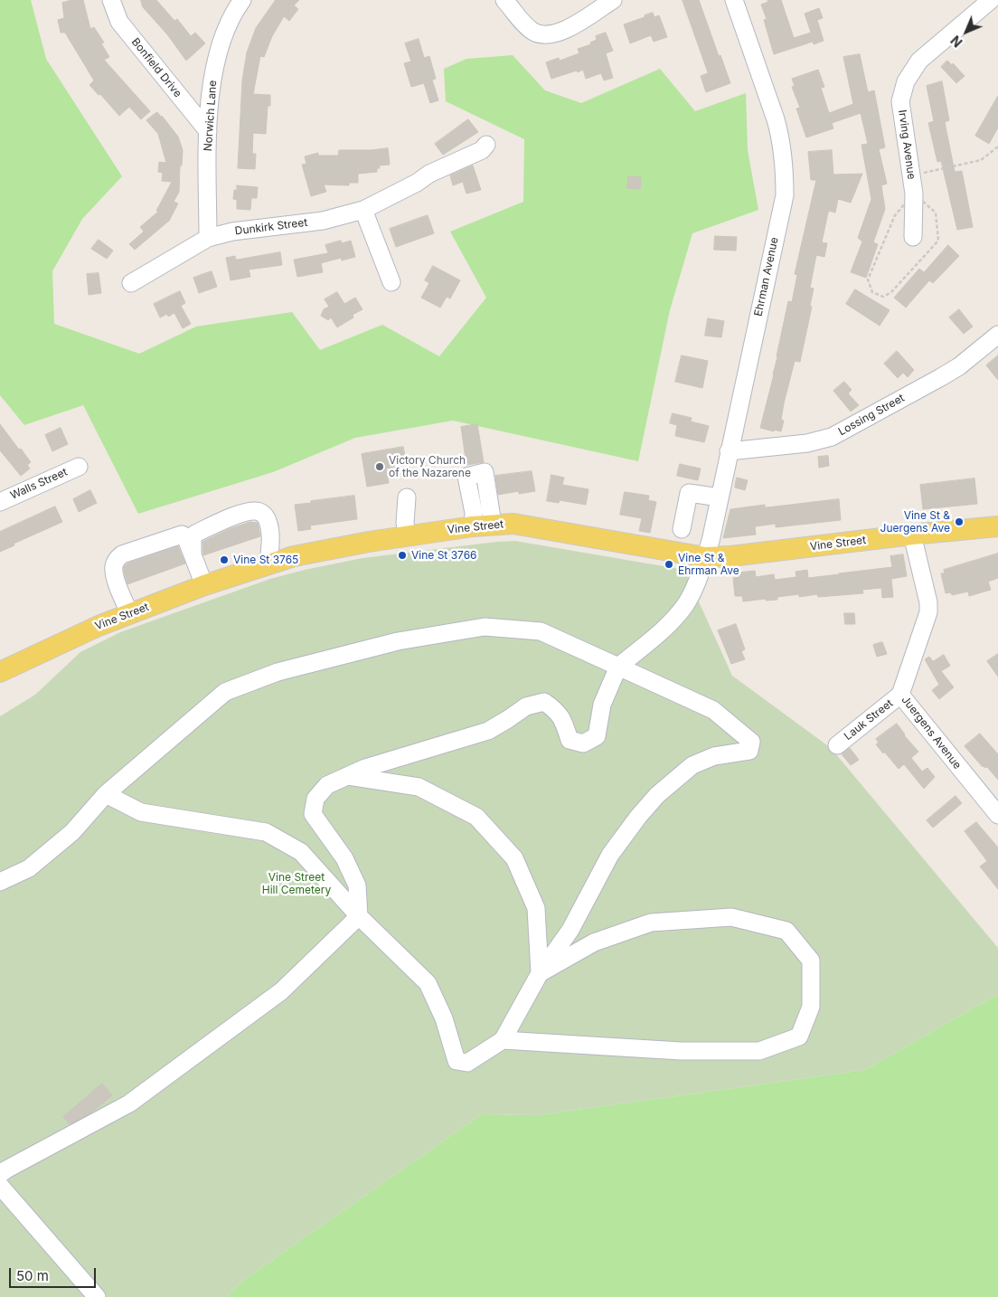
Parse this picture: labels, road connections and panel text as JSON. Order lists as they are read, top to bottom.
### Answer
{
  "streets": {
    "main road": ["Vine Street"],
    "street": [
      "Bonfield Drive",
      "Norwich Lane",
      "Irving Avenue",
      "Dunkirk Street",
      "Ehrman Avenue",
      "Lossing Street",
      "Walls Street",
      "Lauk Street",
      "Juergens Avenue"
    ]
  },
  "crossings": [
    ["Bonfield Drive", "Norwich Lane"],
    ["Norwich Lane", "Dunkirk Street"],
    ["Ehrman Avenue", "Lossing Street"],
    ["Ehrman Avenue", "Vine Street"],
    ["Vine Street", "Juergens Avenue"],
    ["Lauk Street", "Juergens Avenue"]
  ],
  "parks": ["Vine Street Hill Cemetery"],
  "places": [
    "Victory Church of the Nazarene",
    "Vine St & Juergens Ave",
    "Vine St 3766",
    "Vine St 3765",
    "Vine St & Ehrman Ave"
  ],
  "scale_bar": "50 m",
  "north": "bottom left"
}
